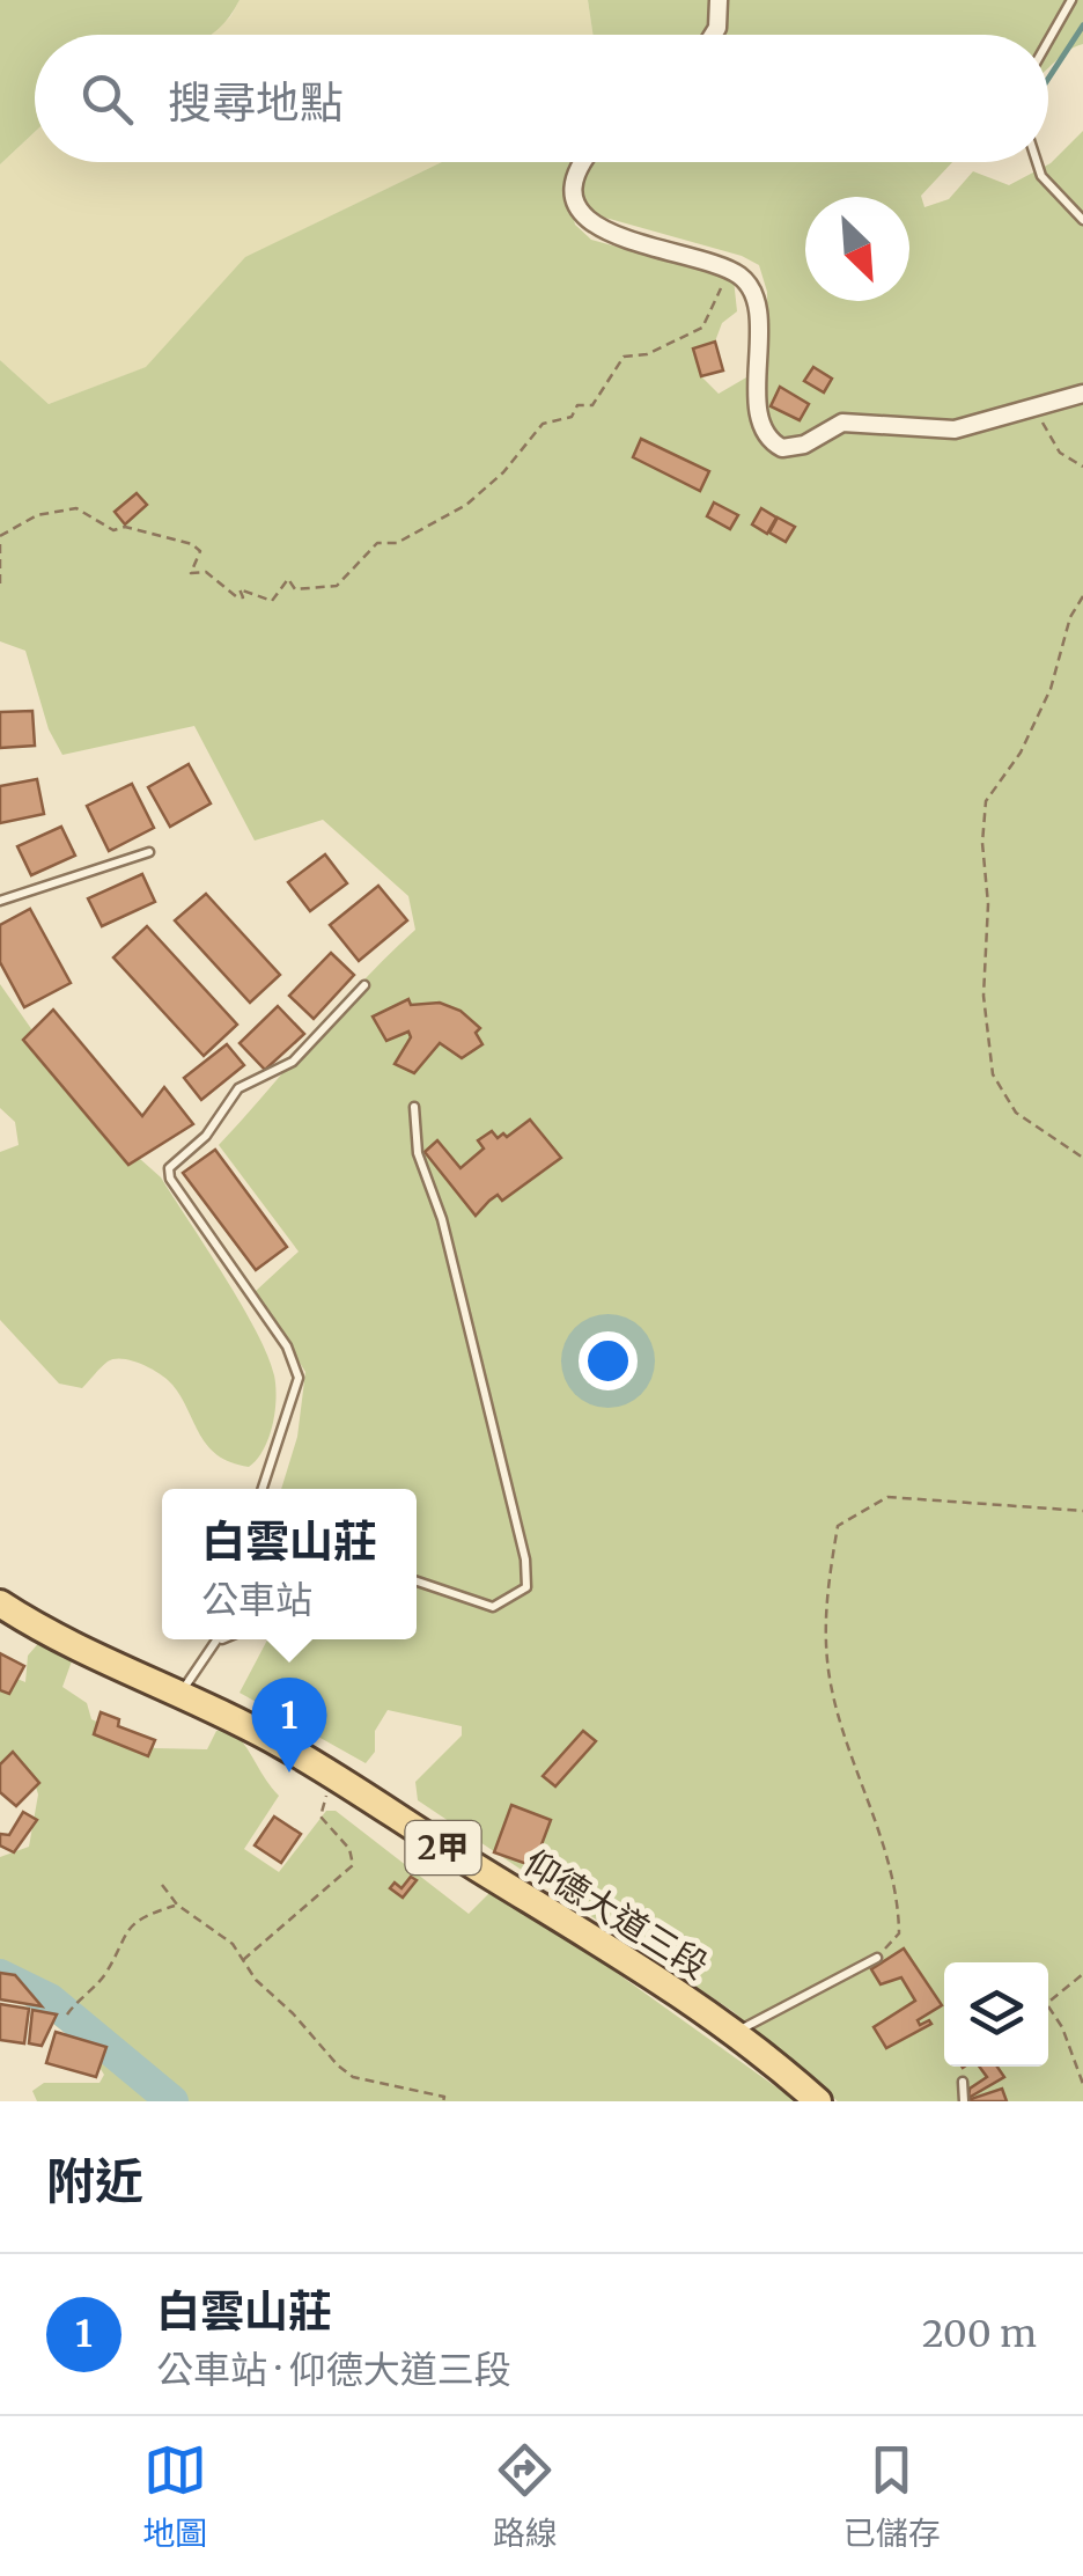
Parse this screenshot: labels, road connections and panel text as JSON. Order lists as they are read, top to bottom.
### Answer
{
  "streets": {
    "main road": ["2甲", "仰德大道三段"]
  },
  "north": "bottom right",
  "page": {
    "search": "搜尋地點",
    "popup": ["白雲山莊", "公車站"],
    "pins": "1",
    "heading": "附近",
    "list": [
      {
        "mark": "1",
        "name": "白雲山莊",
        "note": "公車站 · 仰德大道三段",
        "value": "200 m"
      }
    ],
    "nav": ["地圖", "路線", "已儲存"]
  }
}
